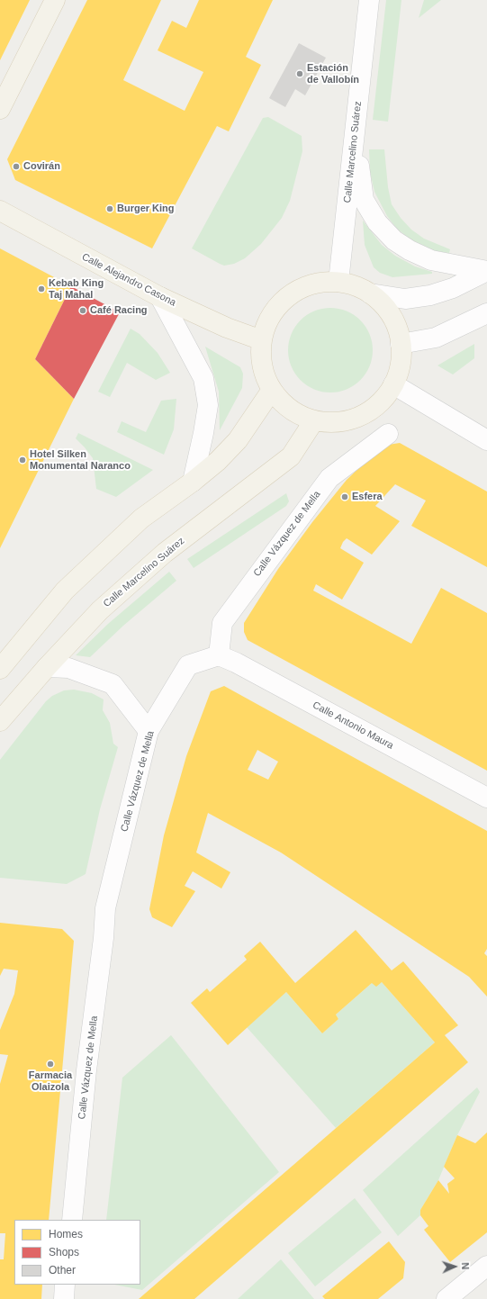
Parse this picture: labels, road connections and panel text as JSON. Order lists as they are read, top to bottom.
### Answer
{
  "streets": {
    "main road": ["Calle Marcelino Suárez", "Calle Alejandro Casona"],
    "street": ["Calle Vázquez de Mella", "Calle Antonio Maura"]
  },
  "crossings": [
    ["Calle Vázquez de Mella", "Calle Antonio Maura"]
  ],
  "places": [
    "Estación de Vallobín",
    "Covirán",
    "Burger King",
    "Kebab King Taj Mahal",
    "Café Racing",
    "Hotel Silken Monumental Naranco",
    "Esfera",
    "Farmacia Olaizola"
  ],
  "legend": ["Homes", "Shops", "Other"],
  "north": "right"
}
